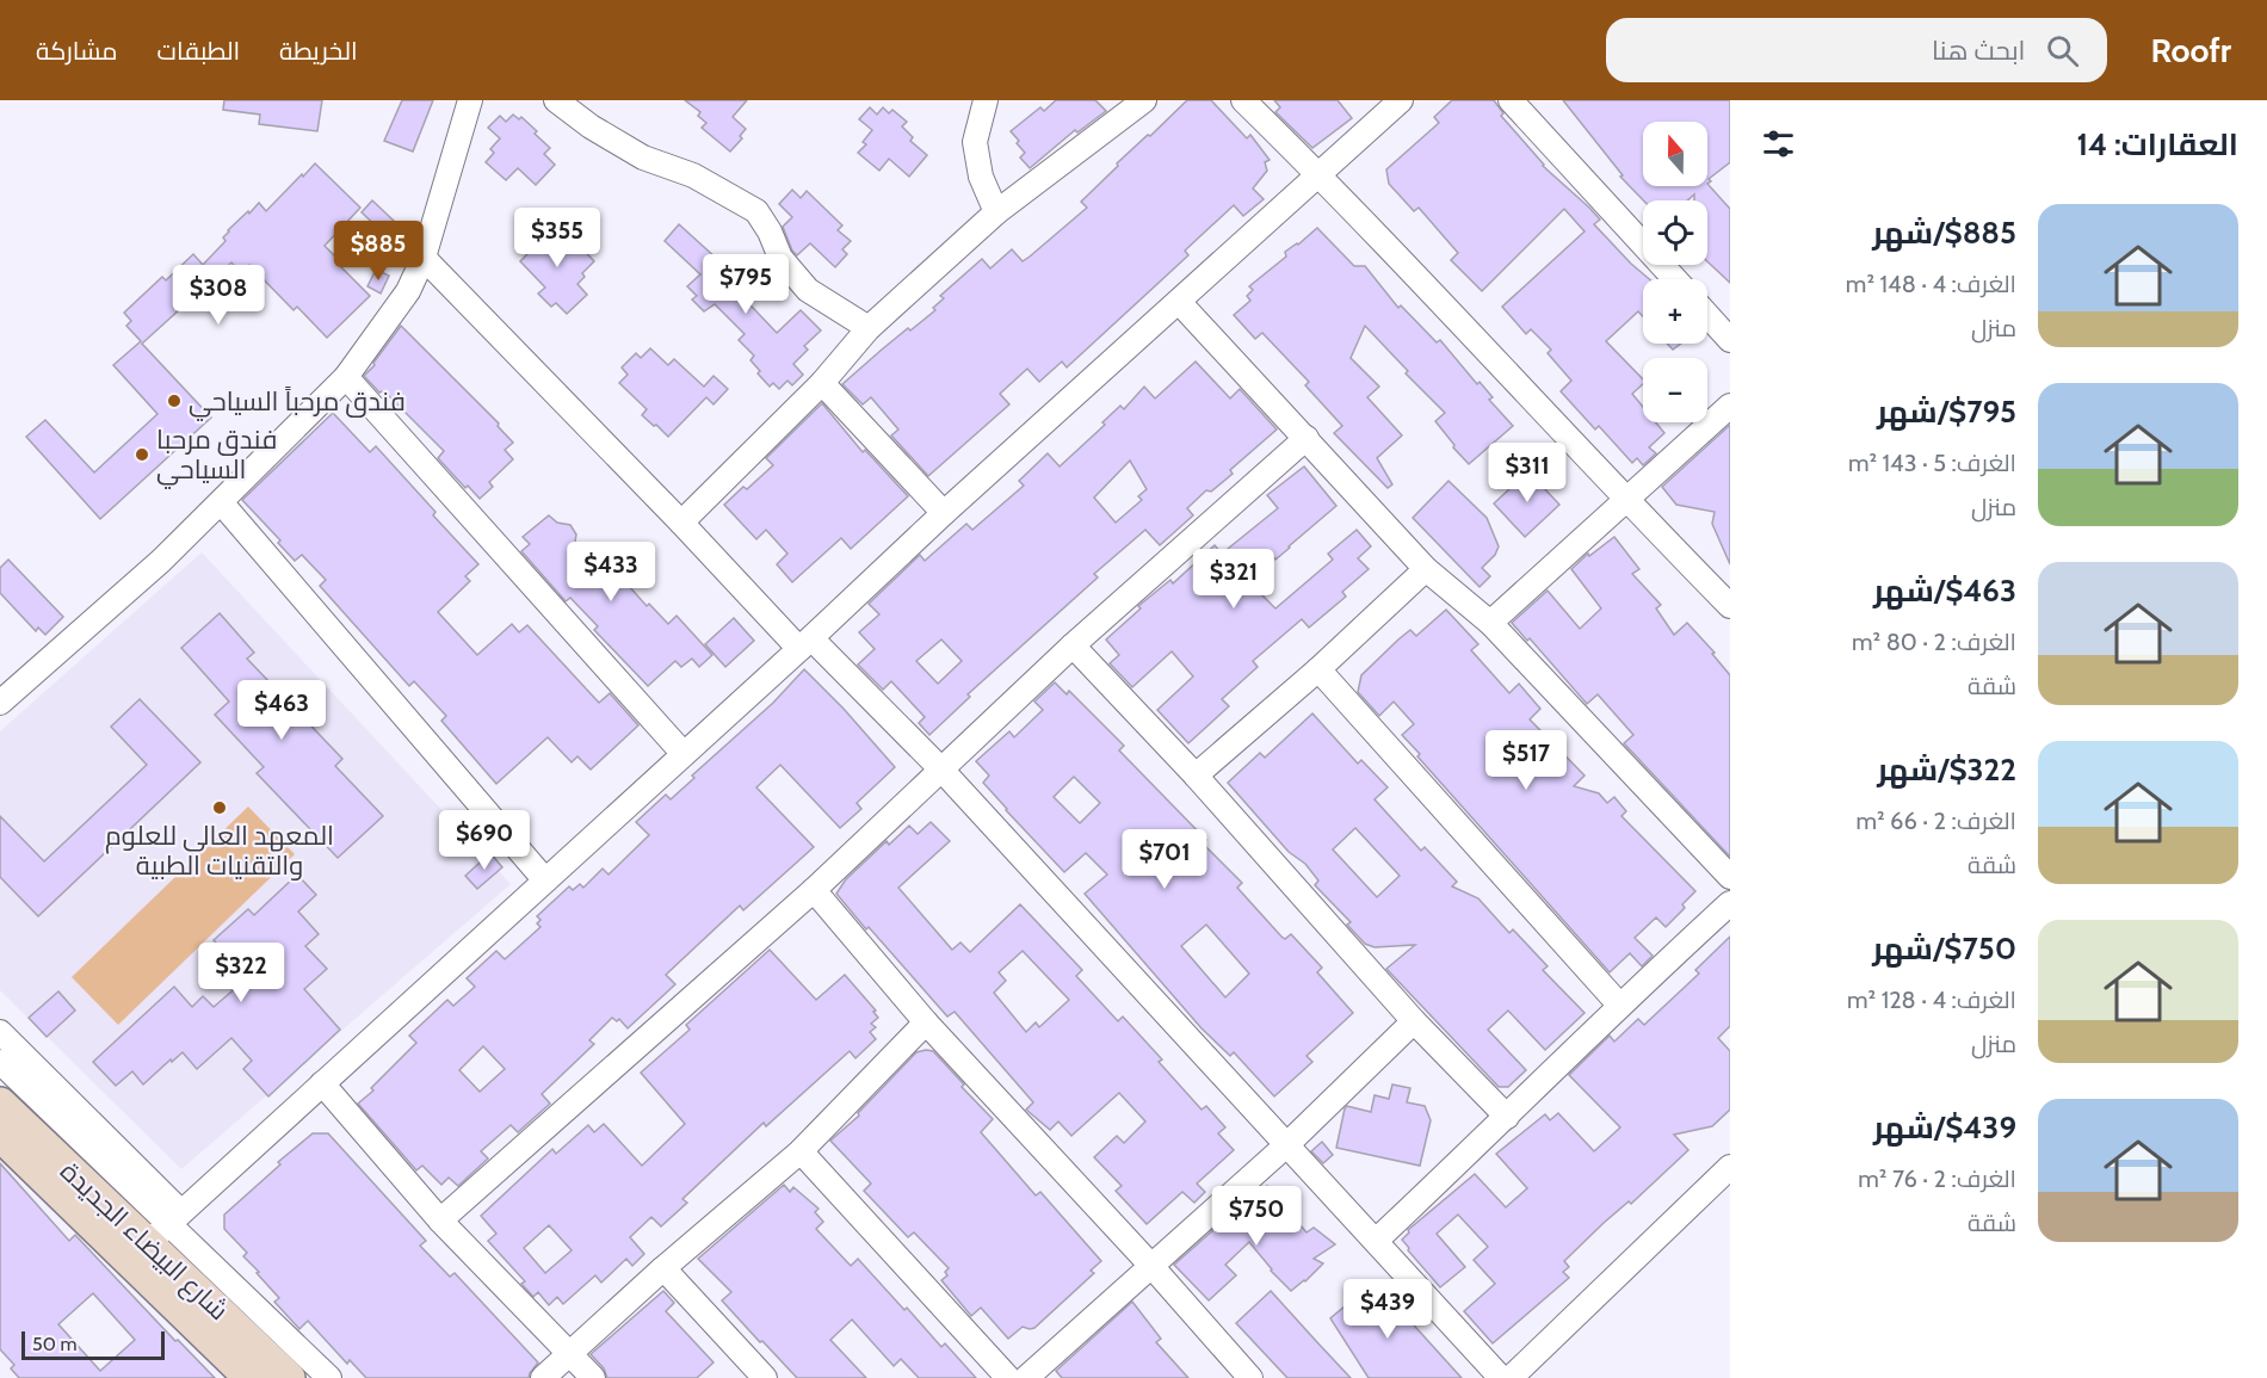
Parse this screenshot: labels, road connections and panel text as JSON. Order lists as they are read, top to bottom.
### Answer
{
  "streets": {
    "street": ["شارع البيضاء الجديدة"]
  },
  "places": ["فندق مرحباً السياحي", "فندق مرحبا السياحي", "المعهد العالي للعلوم والتقنيات الطبية"],
  "scale_bar": "50 m",
  "north": "top",
  "page": {
    "header": "Roofr",
    "search": "ابحث هنا",
    "nav": ["الخريطة", "الطبقات", "مشاركة"],
    "heading": "العقارات: 14",
    "map_buttons": ["+", "−"],
    "list": [
      {
        "name": "$885/شهر",
        "note": "الغرف: 4 · 148 m² · منزل"
      },
      {
        "name": "$795/شهر",
        "note": "الغرف: 5 · 143 m² · منزل"
      },
      {
        "name": "$463/شهر",
        "note": "الغرف: 2 · 80 m² · شقة"
      },
      {
        "name": "$322/شهر",
        "note": "الغرف: 2 · 66 m² · شقة"
      },
      {
        "name": "$750/شهر",
        "note": "الغرف: 4 · 128 m² · منزل"
      },
      {
        "name": "$439/شهر",
        "note": "الغرف: 2 · 76 m² · شقة"
      }
    ],
    "price": [
      "$355",
      "$885",
      "$795",
      "$308",
      "$311",
      "$433",
      "$321",
      "$463",
      "$517",
      "$690",
      "$701",
      "$322",
      "$750",
      "$439"
    ],
    "scale": "50 m"
  }
}
